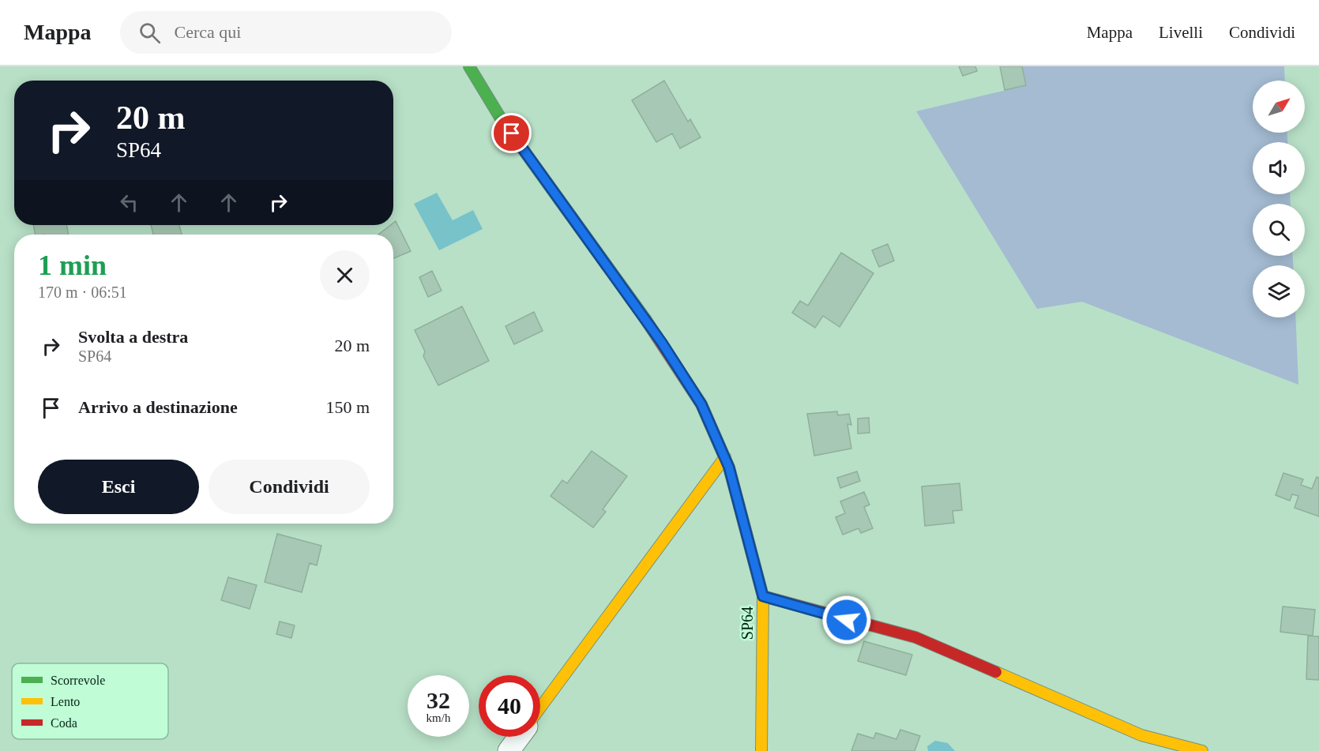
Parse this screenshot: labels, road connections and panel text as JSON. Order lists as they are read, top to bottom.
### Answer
{
  "streets": {
    "street": ["SP64"]
  },
  "legend": ["Scorrevole", "Lento", "Coda"],
  "north": "top right",
  "page": {
    "header": "Mappa",
    "search": "Cerca qui",
    "nav": ["Mappa", "Livelli", "Condividi"],
    "turn": ["20 m", "SP64"],
    "heading": ["1 min", "170 m · 06:51"],
    "list": [
      {
        "name": "Svolta a destra",
        "note": "SP64",
        "value": "20 m"
      },
      {
        "name": "Arrivo a destinazione",
        "value": "150 m"
      }
    ],
    "buttons": ["Esci", "Condividi"],
    "speed": "32 km/h",
    "limit": "40"
  }
}
